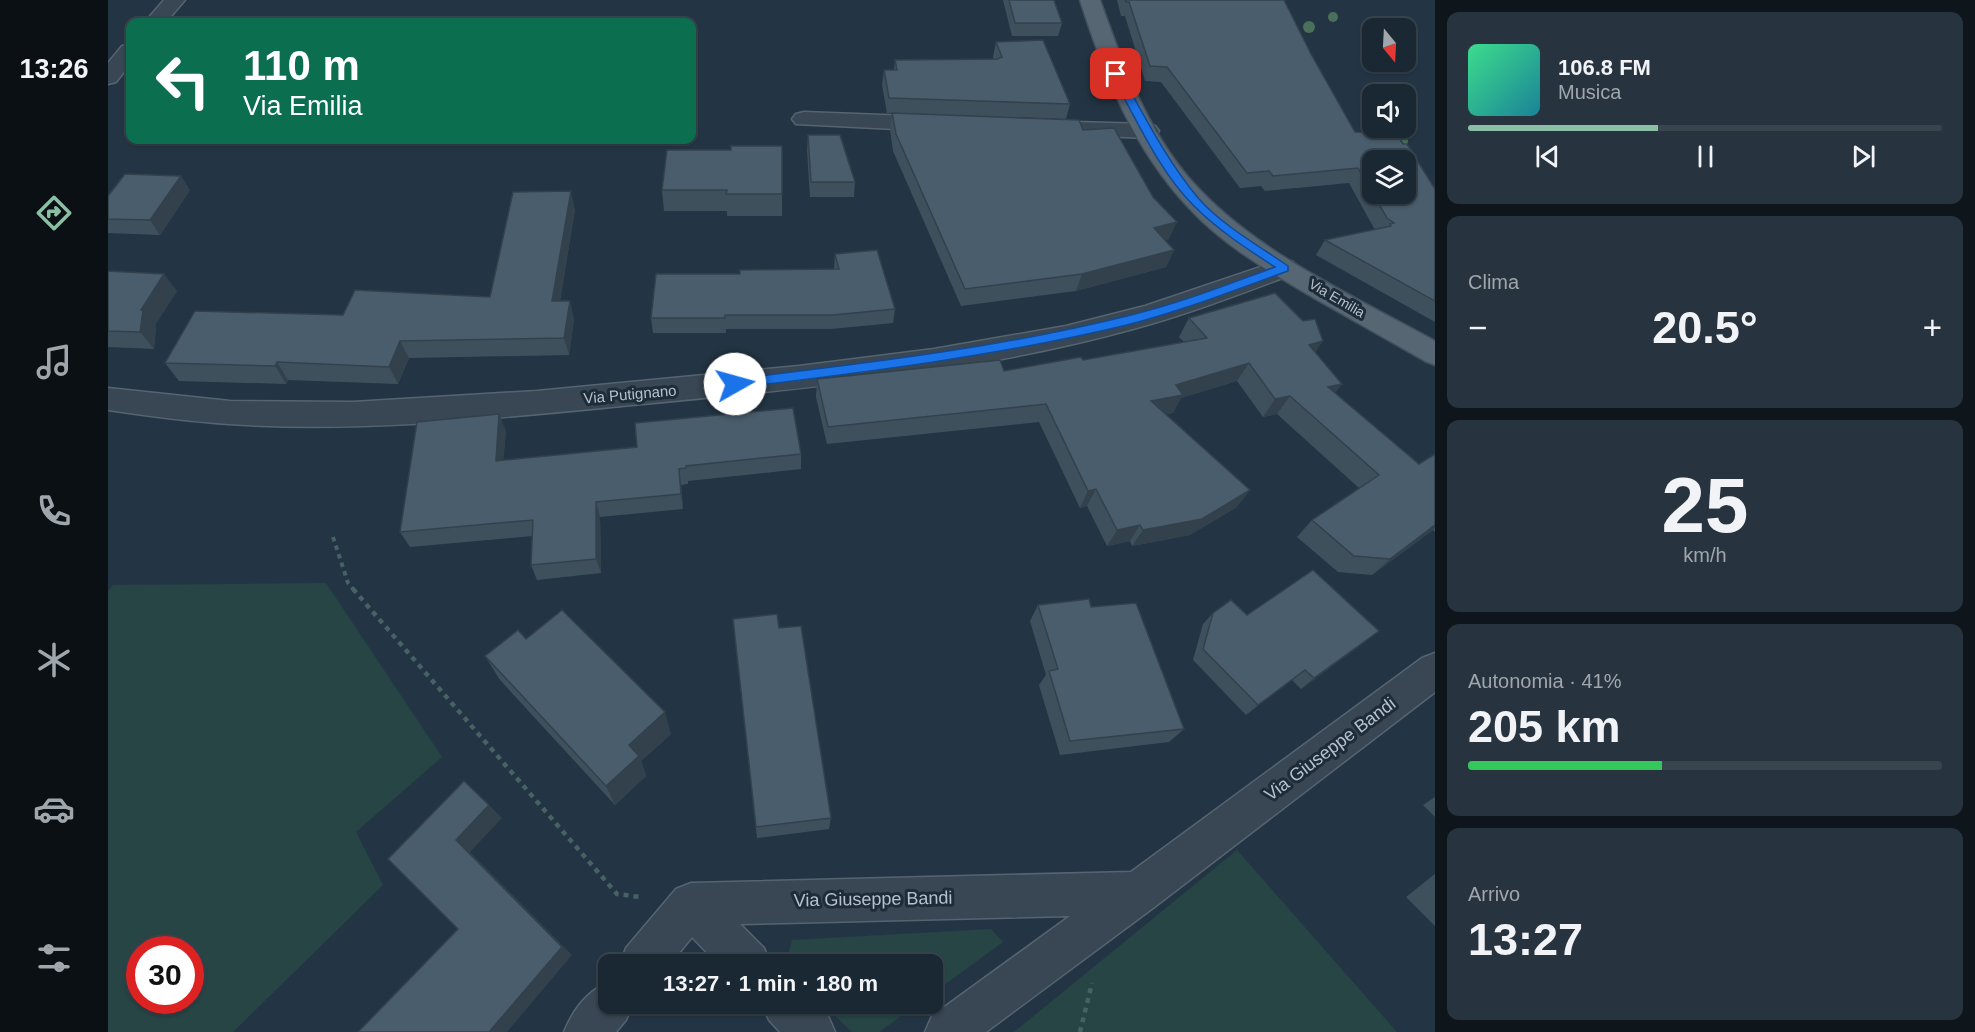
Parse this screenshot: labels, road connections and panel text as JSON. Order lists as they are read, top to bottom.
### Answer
{
  "streets": {
    "main road": ["Via Emilia"],
    "street": ["Via Putignano", "Via Giuseppe Bandi"]
  },
  "crossings": [
    ["Via Emilia", "Via Putignano"]
  ],
  "north": "bottom",
  "page": {
    "tabs": "13:26",
    "turn": ["110 m", "Via Emilia"],
    "song": ["106.8 FM", "Musica"],
    "tile": [
      "Clima",
      ["25", "km/h"],
      ["Autonomia · 41%", "205 km"],
      ["Arrivo", "13:27"]
    ],
    "heat": ["−", "20.5°", "+"],
    "limit": "30",
    "trip": "13:27 · 1 min · 180 m"
  }
}
